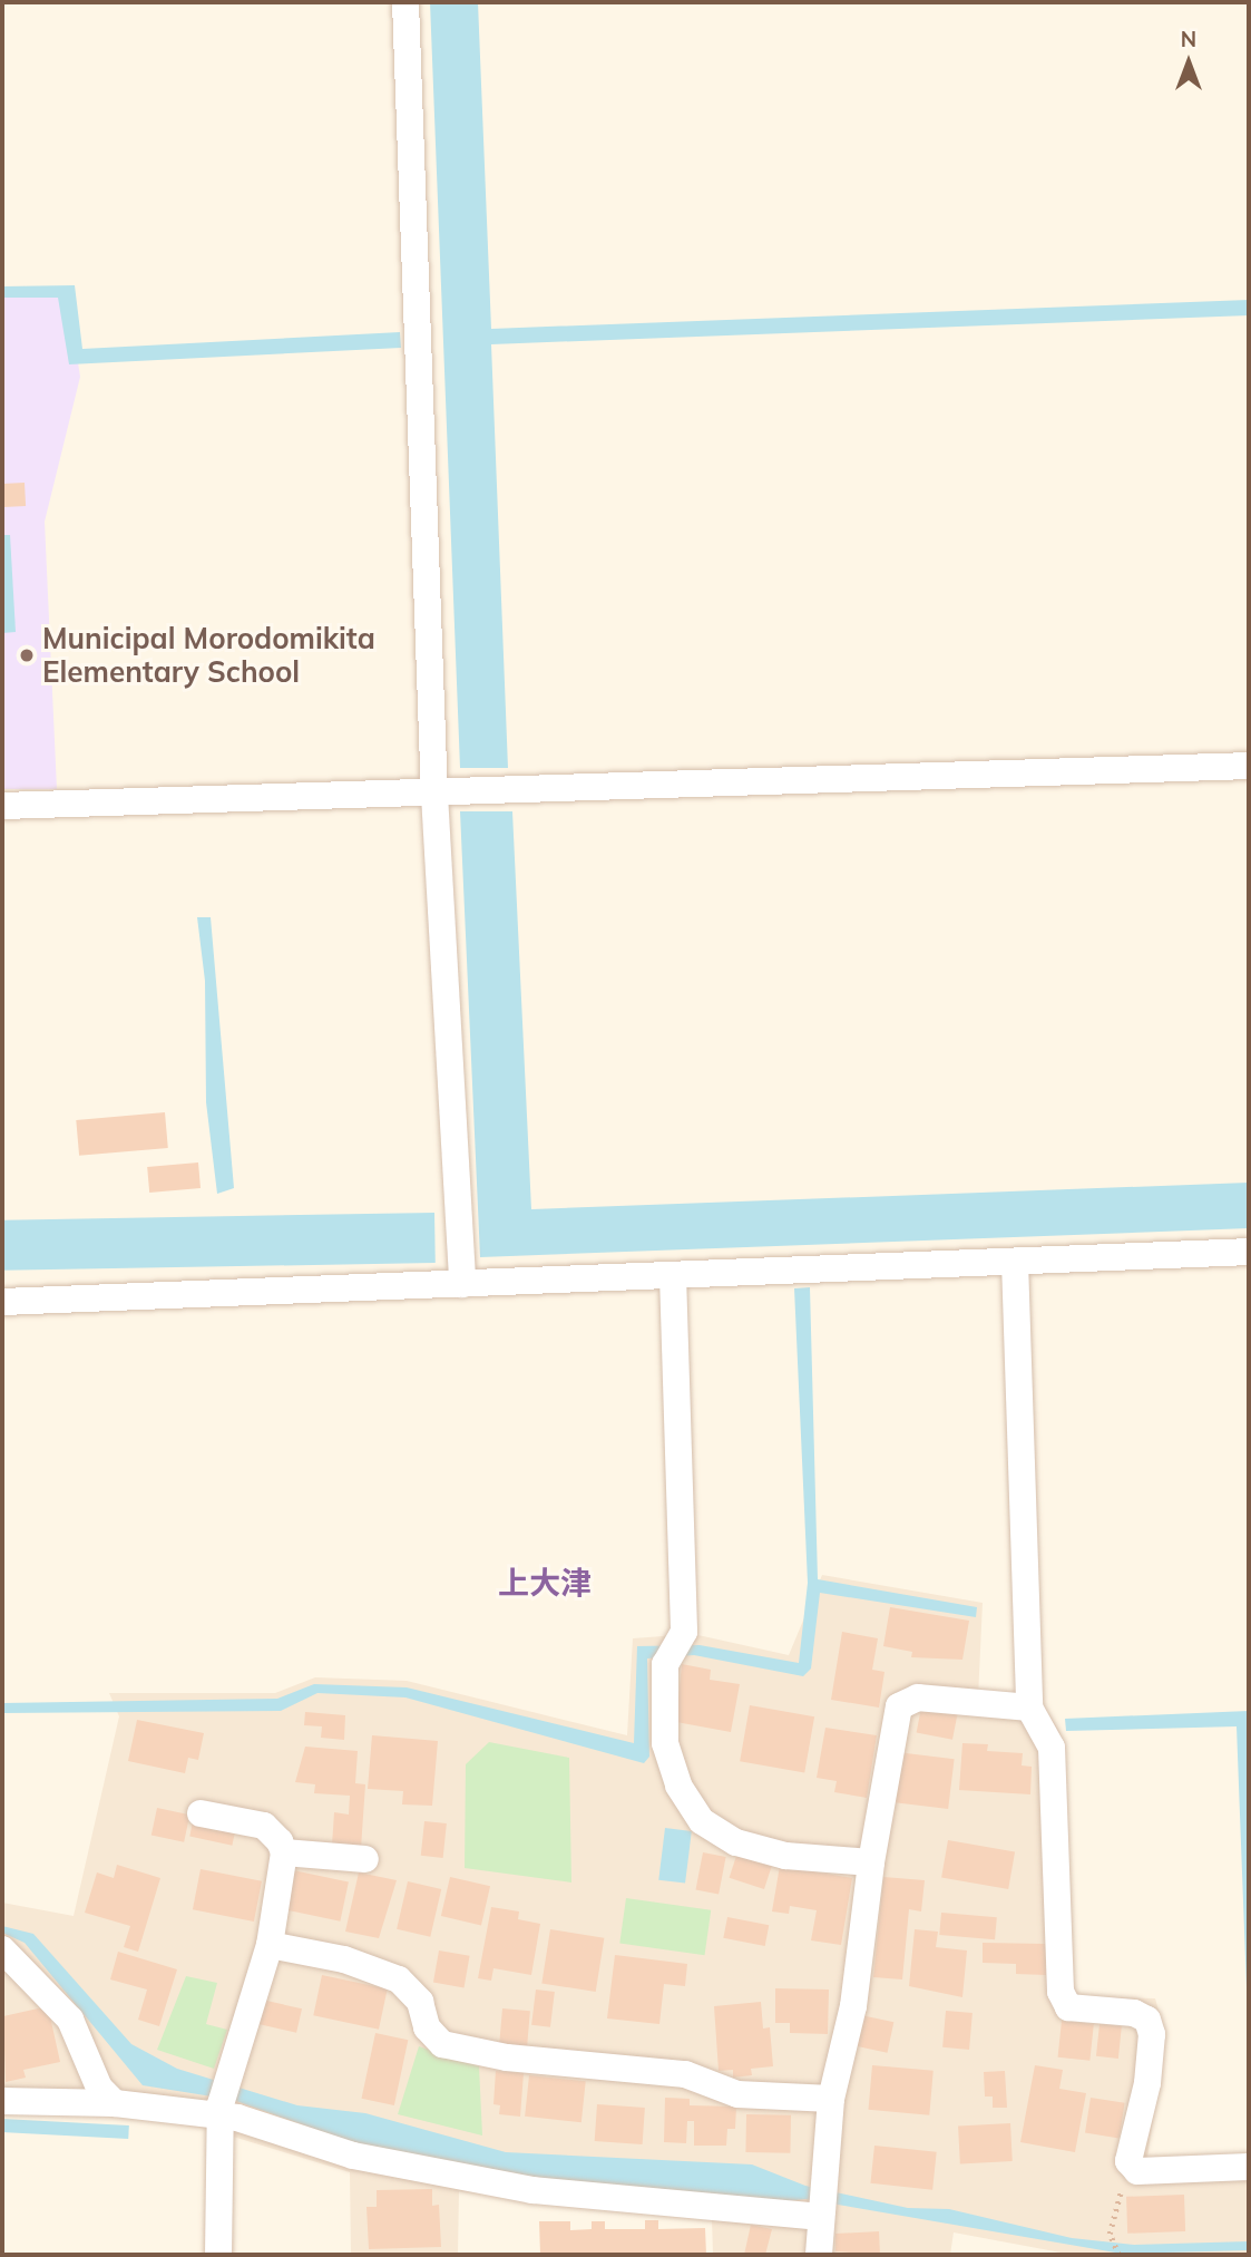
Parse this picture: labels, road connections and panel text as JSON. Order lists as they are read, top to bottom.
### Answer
{
  "districts": ["上大津"],
  "places": ["Municipal Morodomikita Elementary School"],
  "north": "top"
}
